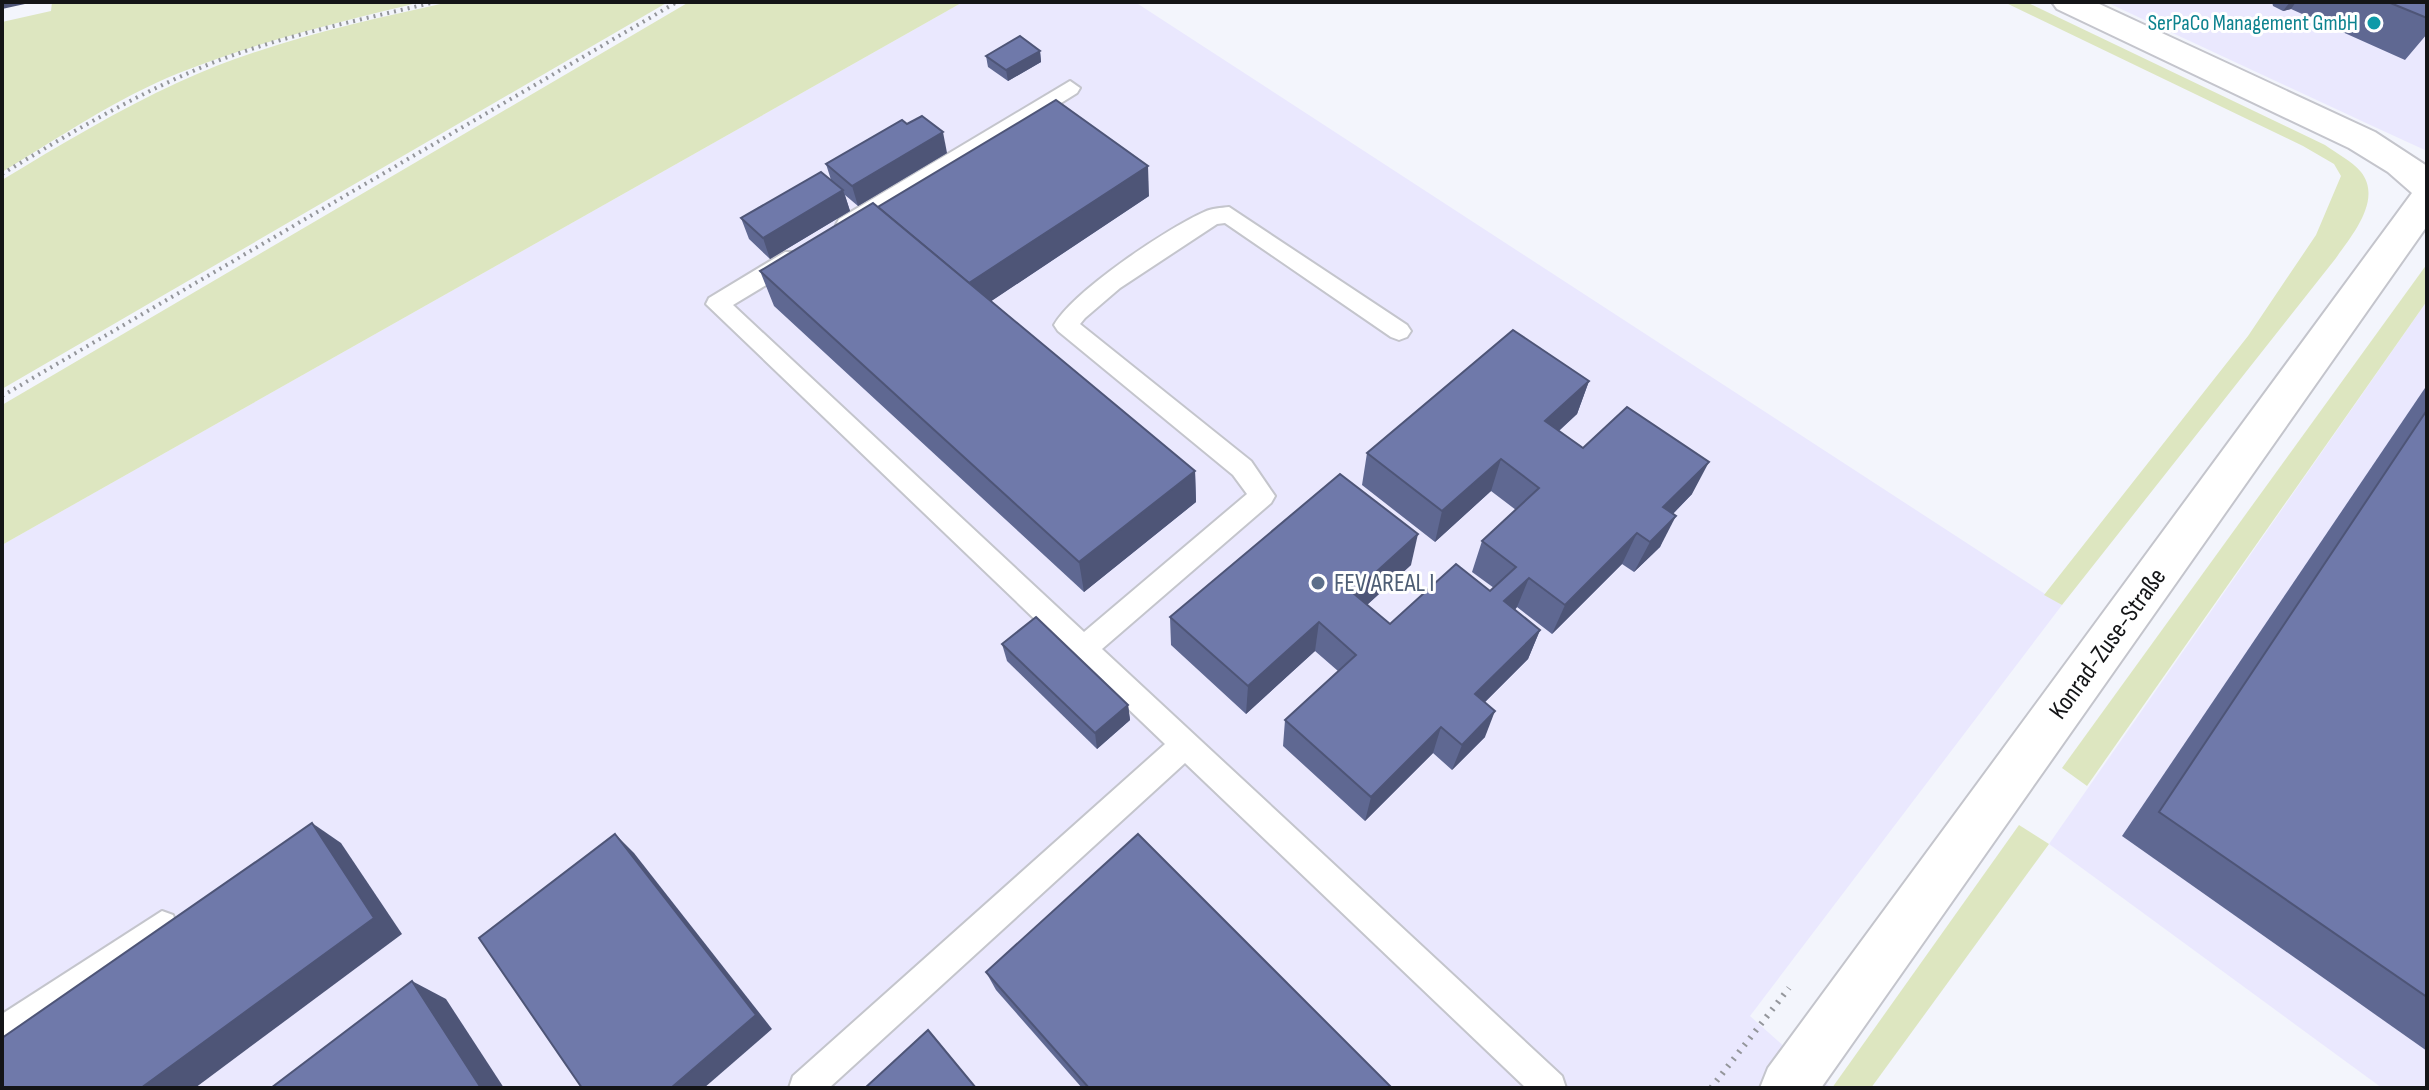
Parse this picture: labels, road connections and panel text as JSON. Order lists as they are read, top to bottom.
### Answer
{
  "streets": {
    "street": ["Konrad-Zuse-Straße"]
  },
  "places": ["SerPaCo Management GmbH", "FEV AREAL I"]
}
